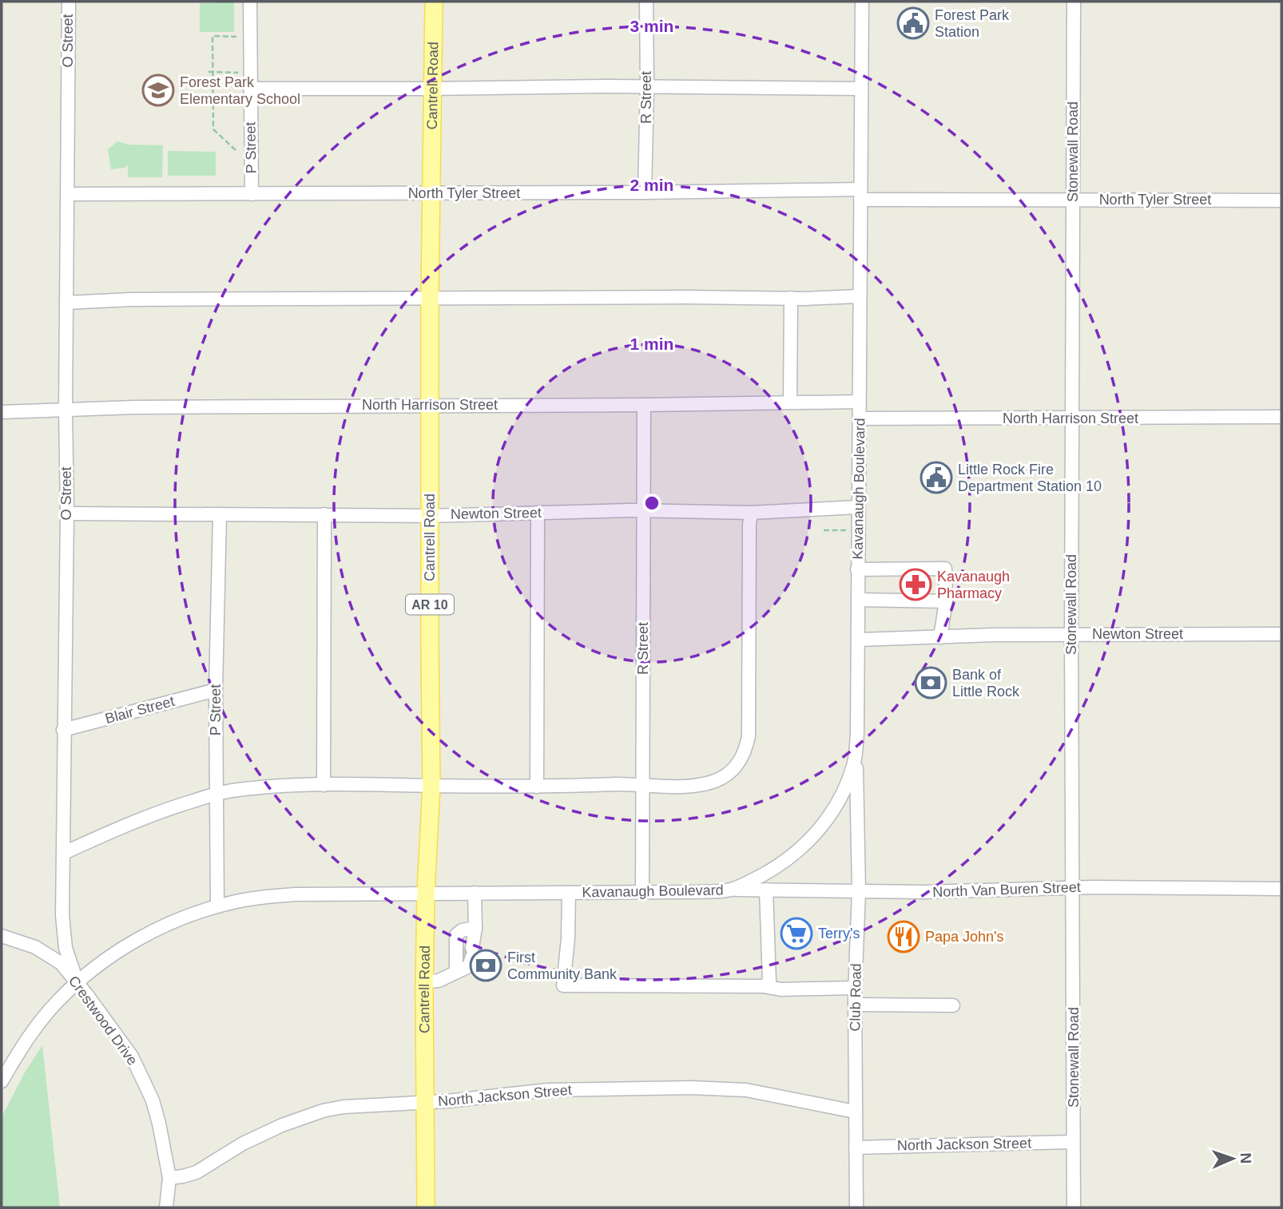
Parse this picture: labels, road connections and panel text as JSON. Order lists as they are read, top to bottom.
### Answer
{
  "streets": {
    "main road": ["Cantrell Road", "AR 10"],
    "street": [
      "O Street",
      "R Street",
      "P Street",
      "Stonewall Road",
      "North Tyler Street",
      "North Harrison Street",
      "Kavanaugh Boulevard",
      "Newton Street",
      "Blair Street",
      "North Van Buren Street",
      "Club Road",
      "Crestwood Drive",
      "North Jackson Street"
    ]
  },
  "crossings": [
    ["O Street", "North Tyler Street"],
    ["O Street", "North Harrison Street"],
    ["O Street", "Kavanaugh Boulevard"],
    ["O Street", "Newton Street"],
    ["O Street", "Blair Street"],
    ["O Street", "Crestwood Drive"],
    ["Cantrell Road", "North Tyler Street"],
    ["Cantrell Road", "North Harrison Street"],
    ["Cantrell Road", "Kavanaugh Boulevard"],
    ["Cantrell Road", "Newton Street"],
    ["Cantrell Road", "North Jackson Street"],
    ["R Street", "North Tyler Street"],
    ["R Street", "North Harrison Street"],
    ["R Street", "Kavanaugh Boulevard"],
    ["R Street", "Newton Street"],
    ["P Street", "North Tyler Street"],
    ["P Street", "Kavanaugh Boulevard"],
    ["P Street", "Newton Street"],
    ["P Street", "Blair Street"],
    ["Stonewall Road", "North Tyler Street"],
    ["Stonewall Road", "North Harrison Street"],
    ["Stonewall Road", "Newton Street"],
    ["Stonewall Road", "North Van Buren Street"],
    ["Stonewall Road", "North Jackson Street"],
    ["North Tyler Street", "Kavanaugh Boulevard"],
    ["North Harrison Street", "Kavanaugh Boulevard"],
    ["Kavanaugh Boulevard", "Newton Street"],
    ["Kavanaugh Boulevard", "North Van Buren Street"],
    ["Kavanaugh Boulevard", "Club Road"],
    ["Kavanaugh Boulevard", "Crestwood Drive"],
    ["North Van Buren Street", "Club Road"],
    ["Club Road", "North Jackson Street"],
    ["Crestwood Drive", "North Jackson Street"]
  ],
  "places": {
    "public building": ["Forest Park Station", "Little Rock Fire Department Station 10"],
    "school or university": ["Forest Park Elementary School"],
    "pharmacy": ["Kavanaugh Pharmacy"],
    "bank": ["Bank of Little Rock", "First Community Bank"],
    "supermarket": ["Terry's"],
    "restaurant": ["Papa John's"]
  },
  "north": "right",
  "rings": ["3 min", "2 min", "1 min"]
}
